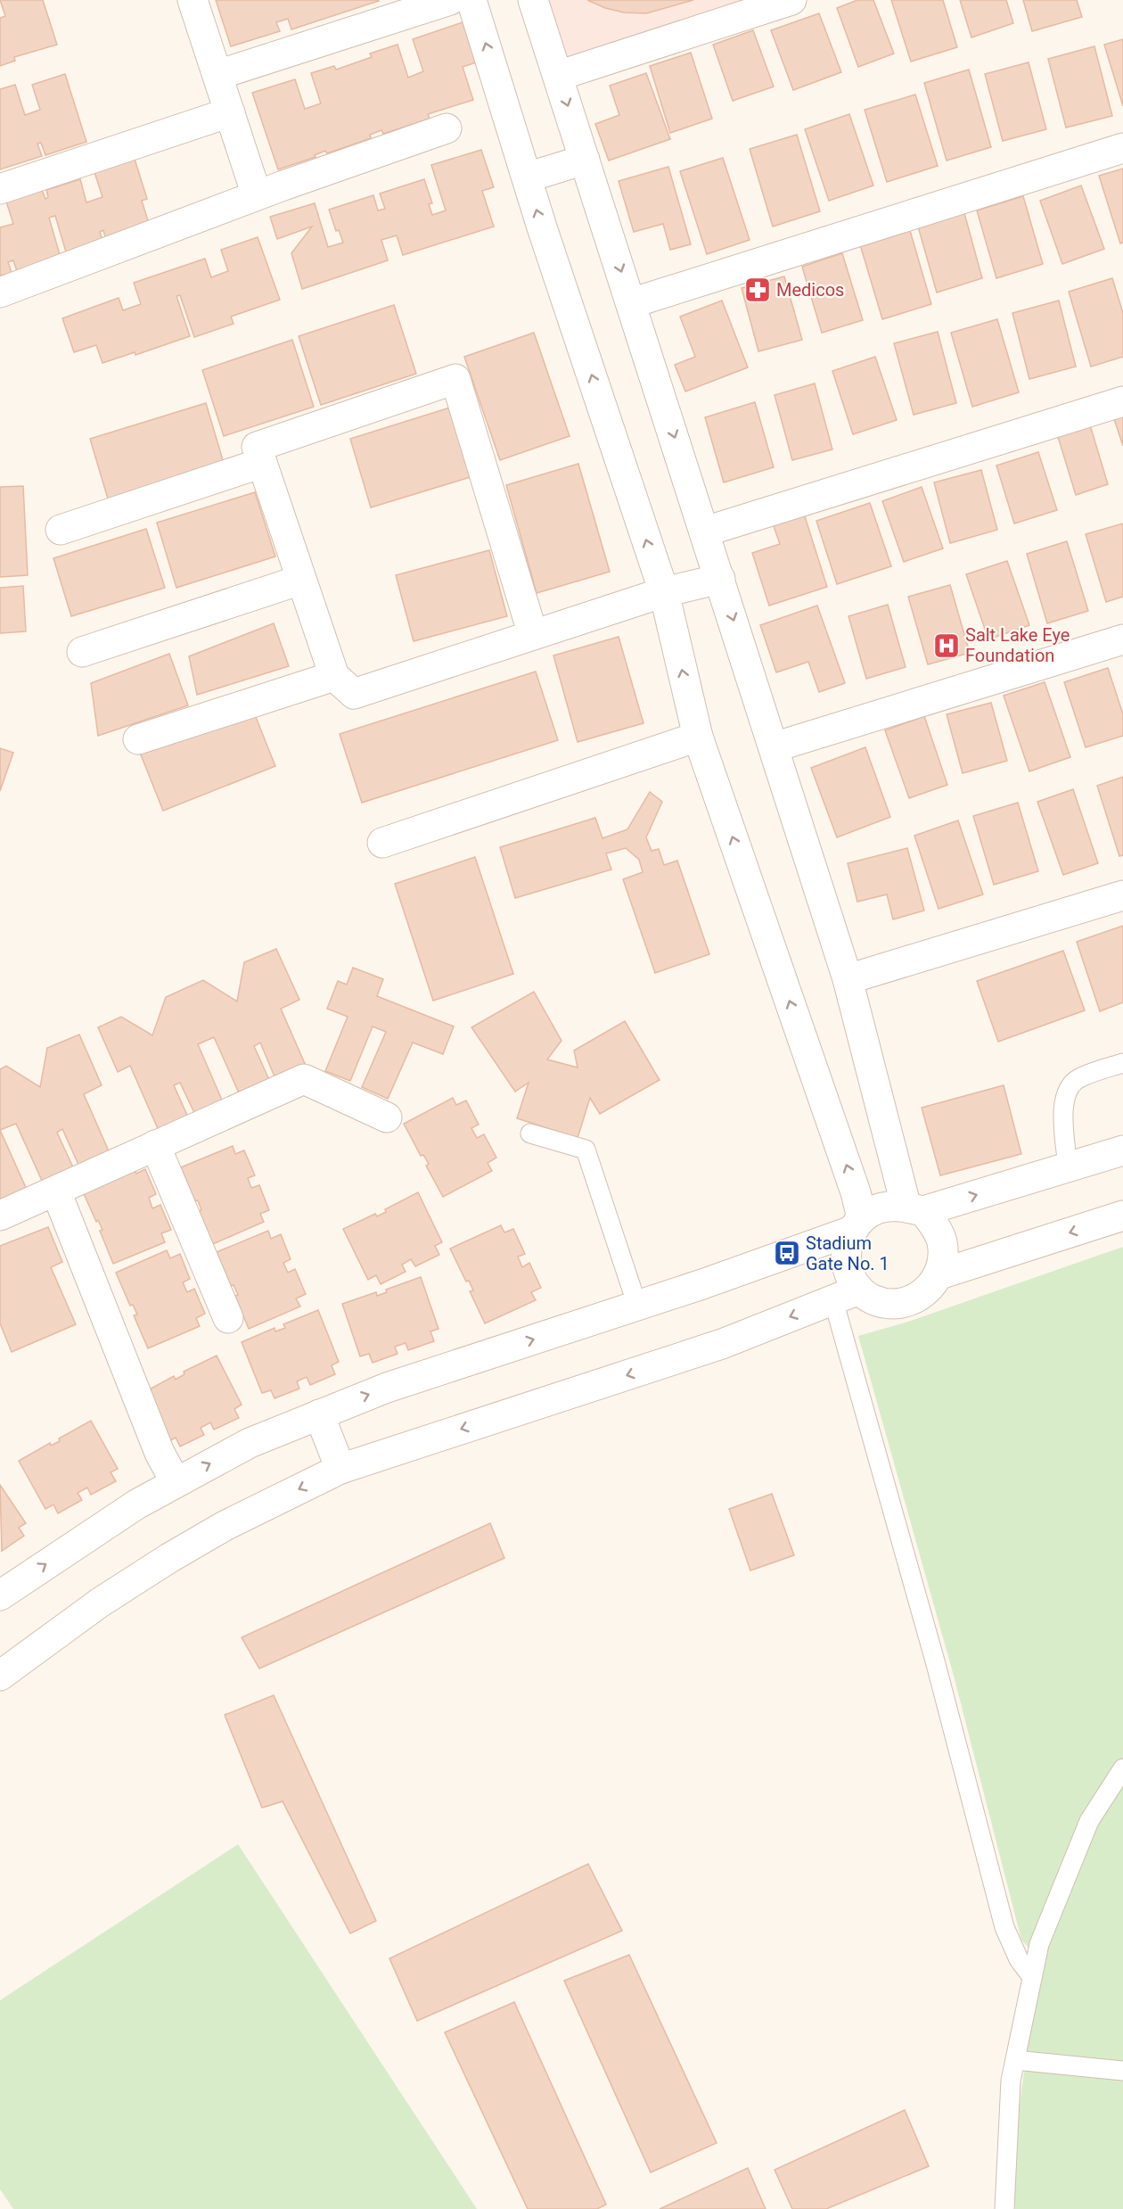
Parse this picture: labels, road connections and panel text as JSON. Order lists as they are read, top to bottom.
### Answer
{
  "places": {
    "pharmacy": ["Medicos"],
    "hospital": ["Salt Lake Eye Foundation"],
    "bus stop": ["Stadium Gate No. 1"]
  }
}
